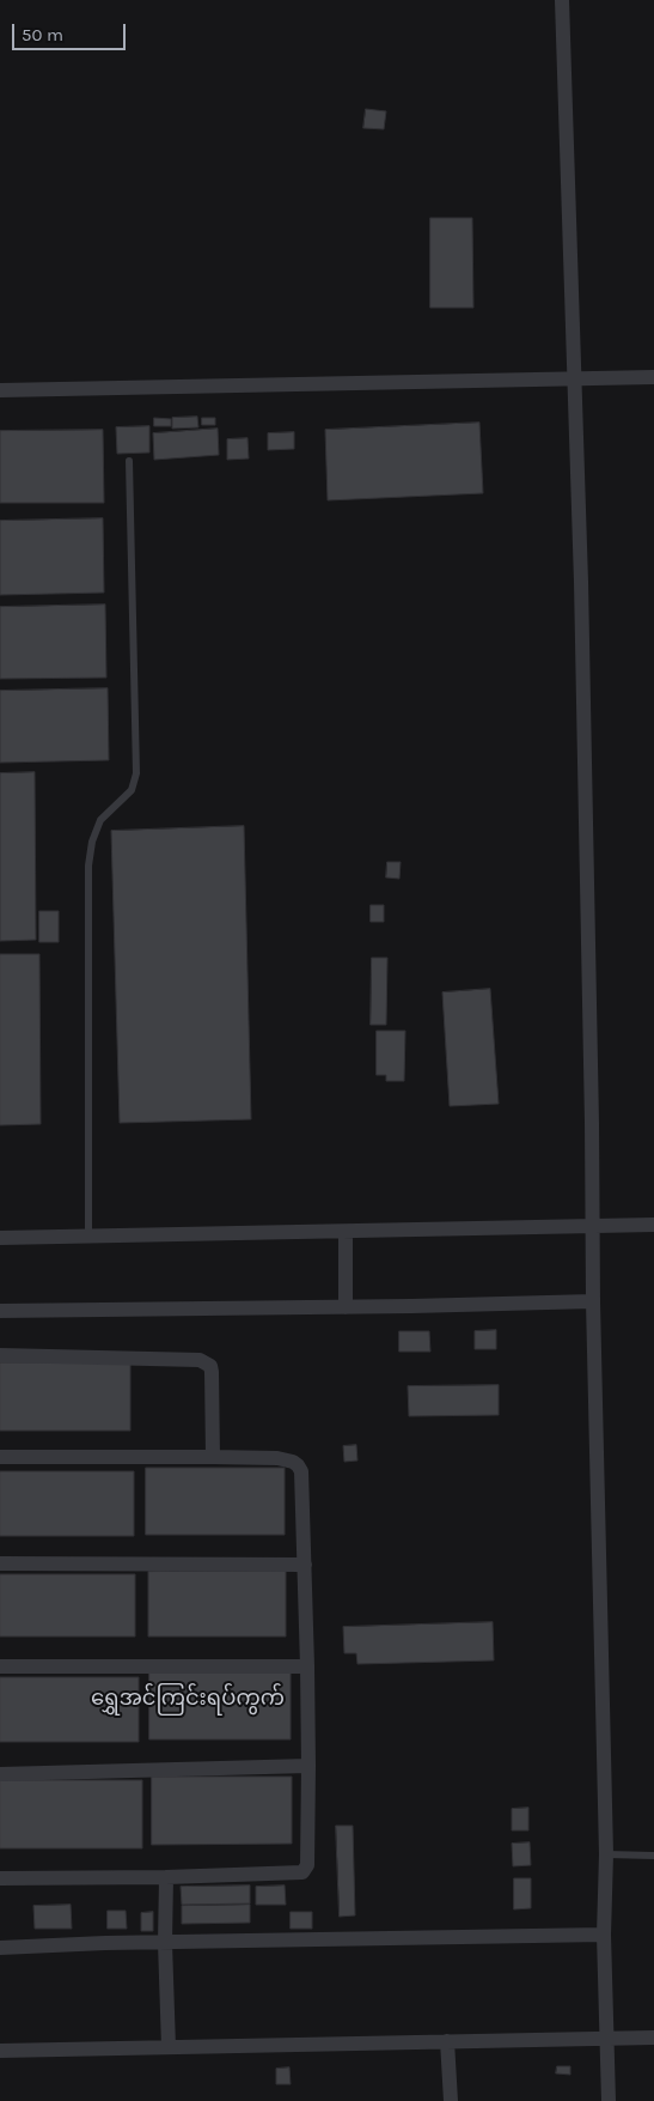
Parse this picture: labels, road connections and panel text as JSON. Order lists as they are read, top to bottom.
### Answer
{
  "districts": ["ရွှေအင်ကြင်းရပ်ကွက်"],
  "scale_bar": "50 m"
}
